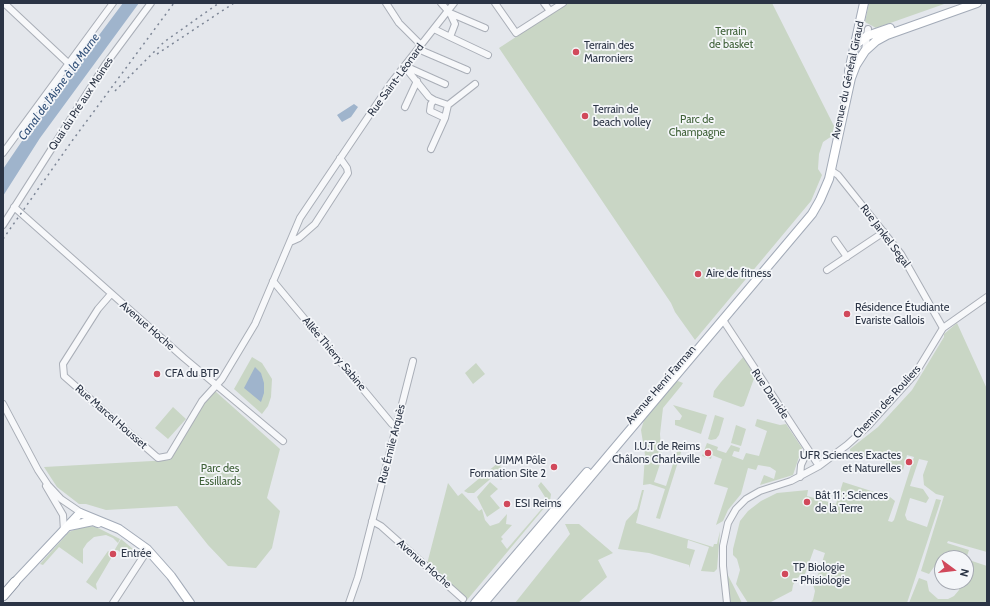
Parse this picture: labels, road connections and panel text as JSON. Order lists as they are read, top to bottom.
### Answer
{
  "streets": {
    "main road": ["Avenue du Général Giraud", "Avenue Henri Farman"],
    "street": [
      "Rue Saint-Léonard",
      "Quai du Pré aux Moines",
      "Rue Jankel Segal",
      "Avenue Hoche",
      "Allée Thierry Sabine",
      "Rue Damide",
      "Chemin des Rouliers",
      "Rue Marcel Housset",
      "Rue Émile Arquès"
    ]
  },
  "crossings": [
    ["Rue Saint-Léonard", "Avenue Hoche"],
    ["Rue Saint-Léonard", "Allée Thierry Sabine"],
    ["Rue Saint-Léonard", "Rue Marcel Housset"],
    ["Avenue du Général Giraud", "Rue Jankel Segal"],
    ["Avenue du Général Giraud", "Avenue Henri Farman"],
    ["Quai du Pré aux Moines", "Avenue Hoche"],
    ["Rue Jankel Segal", "Avenue Henri Farman"],
    ["Rue Jankel Segal", "Chemin des Rouliers"],
    ["Avenue Hoche", "Rue Marcel Housset"],
    ["Avenue Hoche", "Rue Émile Arquès"],
    ["Allée Thierry Sabine", "Rue Émile Arquès"],
    ["Avenue Henri Farman", "Rue Damide"],
    ["Rue Damide", "Chemin des Rouliers"]
  ],
  "water": ["Canal de l'Aisne à la Marne"],
  "parks": ["Terrain de basket", "Parc de Champagne", "Parc des Essillards"],
  "places": [
    "Terrain des Marroniers",
    "Terrain de beach volley",
    "Aire de fitness",
    "Résidence Étudiante Evariste Gallois",
    "CFA du BTP",
    "I.U.T de Reims Châlons Charleville",
    "UFR Sciences Exactes et Naturelles",
    "UIMM Pôle Formation Site 2",
    "Bât 11 : Sciences de la Terre",
    "ESI Reims",
    "Entrée",
    "TP Biologie - Phisiologie"
  ],
  "north": "right"
}
